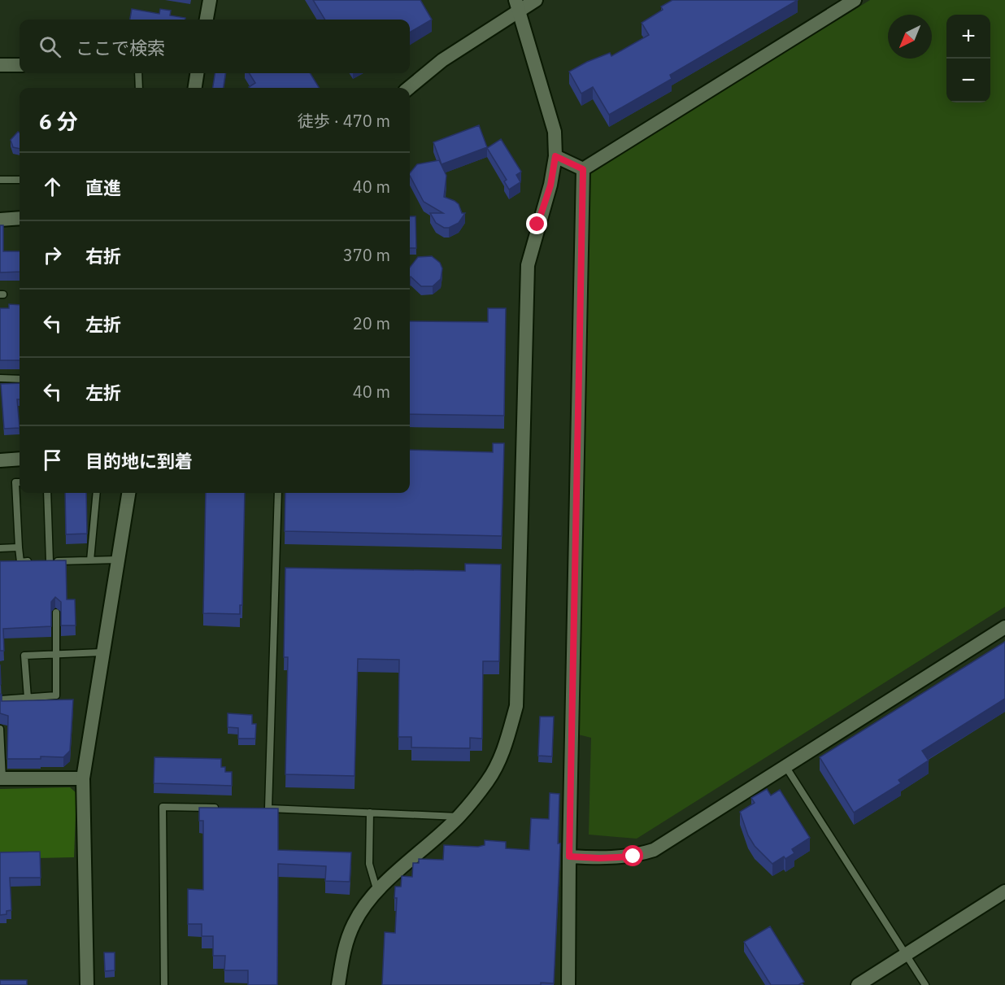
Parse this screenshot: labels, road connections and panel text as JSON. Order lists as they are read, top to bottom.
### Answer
{
  "north": "bottom left",
  "page": {
    "map_buttons": ["+", "−"],
    "search": "ここで検索",
    "heading": ["6 分", "徒歩 · 470 m"],
    "list": [
      ["直進", "40 m"],
      ["右折", "370 m"],
      ["左折", "20 m"],
      ["左折", "40 m"],
      "目的地に到着"
    ]
  }
}
